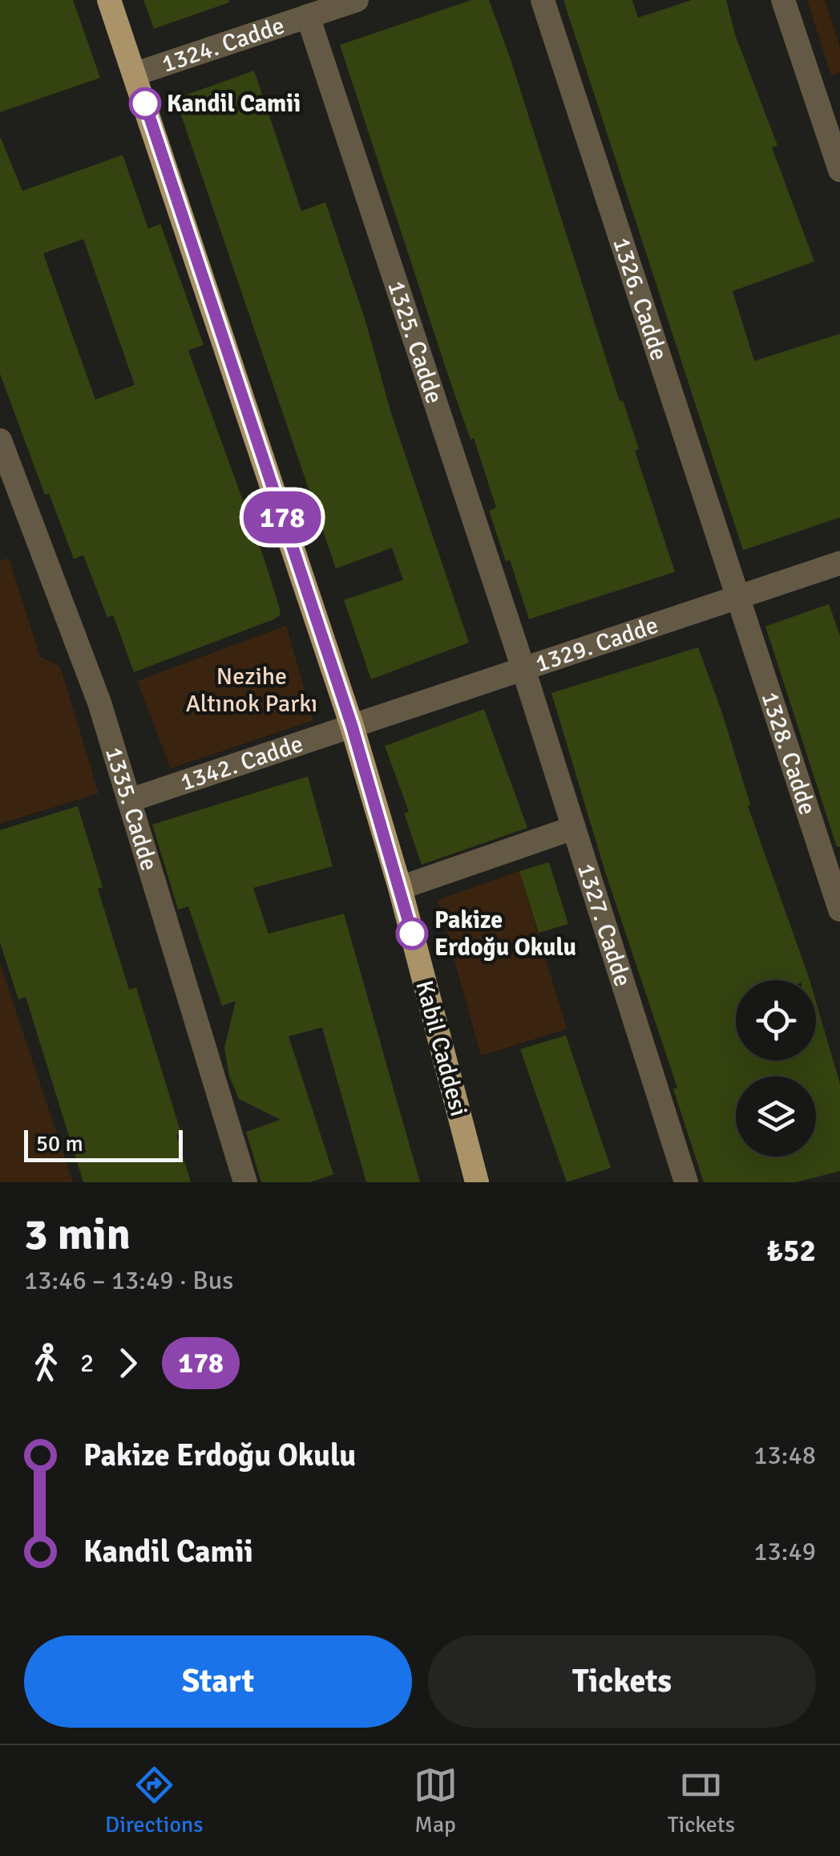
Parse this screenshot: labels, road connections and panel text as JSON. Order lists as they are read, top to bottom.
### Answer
{
  "streets": {
    "main road": ["Kabil Caddesi"],
    "street": [
      "1324. Cadde",
      "1326. Cadde",
      "1325. Cadde",
      "1329. Cadde",
      "1328. Cadde",
      "1342. Cadde",
      "1335. Cadde",
      "1327. Cadde"
    ]
  },
  "crossings": [
    ["1324. Cadde", "1325. Cadde"],
    ["1324. Cadde", "Kabil Caddesi"],
    ["1326. Cadde", "1329. Cadde"],
    ["1326. Cadde", "1328. Cadde"],
    ["1325. Cadde", "1329. Cadde"],
    ["1325. Cadde", "1327. Cadde"],
    ["1329. Cadde", "1328. Cadde"],
    ["1329. Cadde", "1342. Cadde"],
    ["1329. Cadde", "1327. Cadde"],
    ["1329. Cadde", "Kabil Caddesi"],
    ["1342. Cadde", "1335. Cadde"],
    ["1342. Cadde", "Kabil Caddesi"]
  ],
  "parks": ["Nezihe Altınok Parkı"],
  "places": ["Kandil Camii", "Pakize Erdoğu Okulu"],
  "lines": ["bus line 178"],
  "scale_bar": "50 m",
  "page": {
    "on_map": "178",
    "scale": "50 m",
    "heading": ["3 min", "13:46 – 13:49 · Bus", "₺52"],
    "legs": ["2", "178"],
    "list": [
      {
        "name": "Pakize Erdoğu Okulu",
        "value": "13:48"
      },
      {
        "name": "Kandil Camii",
        "value": "13:49"
      }
    ],
    "buttons": ["Start", "Tickets"],
    "tabs": ["Directions", "Map", "Tickets"]
  }
}
